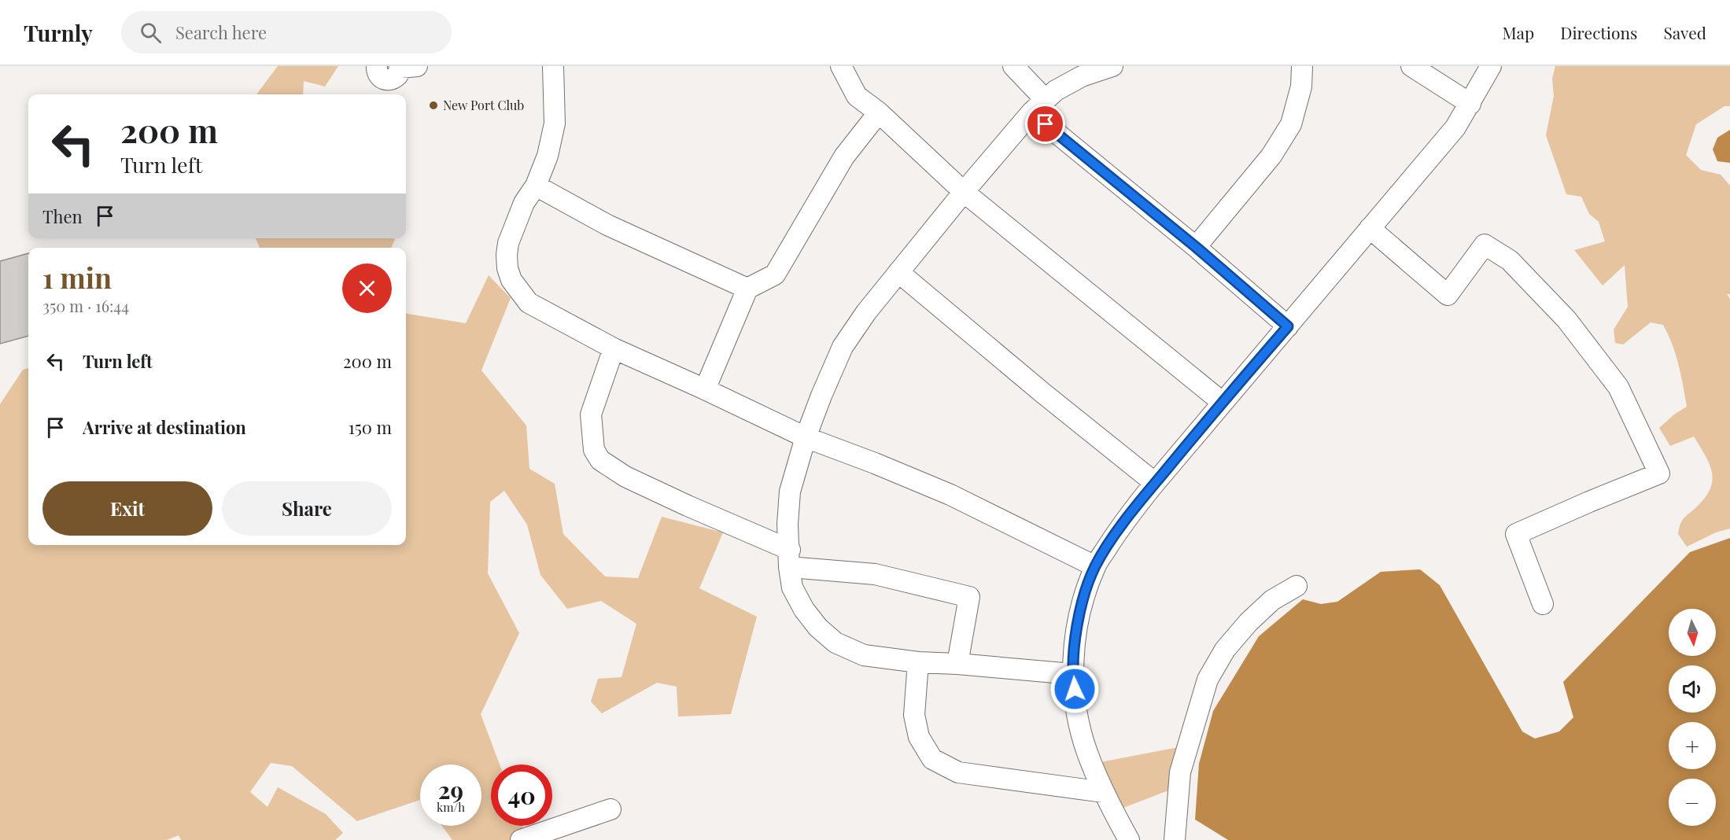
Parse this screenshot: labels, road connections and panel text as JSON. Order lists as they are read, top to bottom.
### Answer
{
  "places": ["New Port Club"],
  "north": "bottom",
  "page": {
    "header": "Turnly",
    "search": "Search here",
    "nav": ["Map", "Directions", "Saved"],
    "turn": ["200 m", "Turn left"],
    "then": "Then",
    "heading": ["1 min", "350 m · 16:44"],
    "list": [
      {
        "name": "Turn left",
        "value": "200 m"
      },
      {
        "name": "Arrive at destination",
        "value": "150 m"
      }
    ],
    "buttons": ["Exit", "Share"],
    "map_buttons": ["+", "−"],
    "speed": "29 km/h",
    "limit": "40"
  }
}
